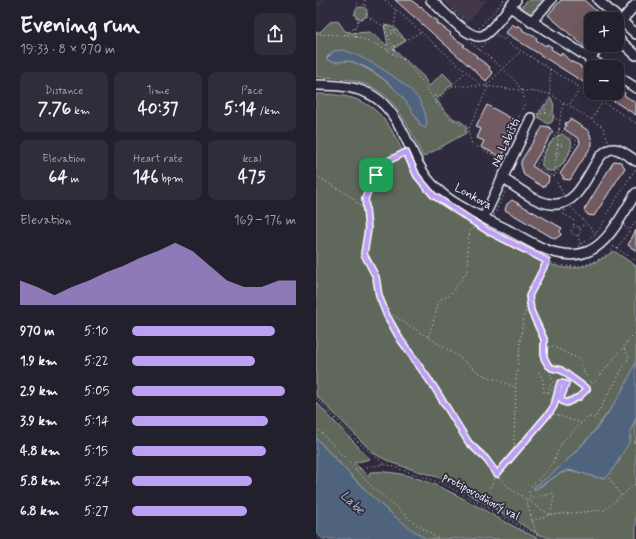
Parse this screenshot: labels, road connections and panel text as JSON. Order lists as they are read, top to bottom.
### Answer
{
  "streets": {
    "street": ["Na Labišti", "Lonkova"],
    "path": ["protipovodňový val"]
  },
  "crossings": [
    ["Na Labišti", "Lonkova"]
  ],
  "water": ["Labe"],
  "page": {
    "heading": ["Evening run", "19:33 · 8 × 970 m"],
    "map_buttons": ["+", "−"],
    "stats": [
      ["Distance", "7.76 km"],
      ["Time", "40:37"],
      ["Pace", "5:14 /km"],
      ["Elevation", "64 m"],
      ["Heart rate", "146 bpm"],
      ["kcal", "475"]
    ],
    "chart": ["Elevation", "169–176 m"],
    "list": [
      {
        "name": "970 m",
        "note": "5:10"
      },
      {
        "name": "1.9 km",
        "note": "5:22"
      },
      {
        "name": "2.9 km",
        "note": "5:05"
      },
      {
        "name": "3.9 km",
        "note": "5:14"
      },
      {
        "name": "4.8 km",
        "note": "5:15"
      },
      {
        "name": "5.8 km",
        "note": "5:24"
      },
      {
        "name": "6.8 km",
        "note": "5:27"
      }
    ]
  }
}
